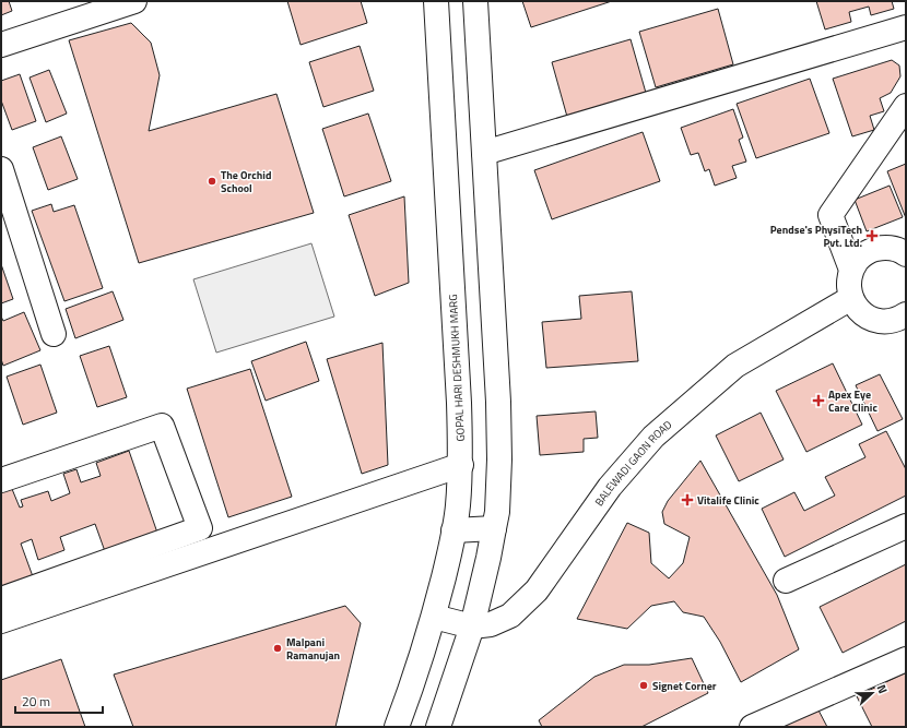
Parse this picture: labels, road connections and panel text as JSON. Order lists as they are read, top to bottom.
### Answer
{
  "streets": {
    "main road": ["GOPAL HARI DESHMUKH MARG", "BALEWADI GAON ROAD"]
  },
  "crossings": [
    ["GOPAL HARI DESHMUKH MARG", "BALEWADI GAON ROAD"]
  ],
  "places": {
    "other": ["The Orchid School", "Malpani Ramanujan", "Signet Corner"],
    "health": ["Pendse's PhysiTech Pvt. Ltd.", "Apex Eye Care Clinic", "Vitalife Clinic"]
  },
  "scale_bar": "20 m",
  "north": "right"
}
